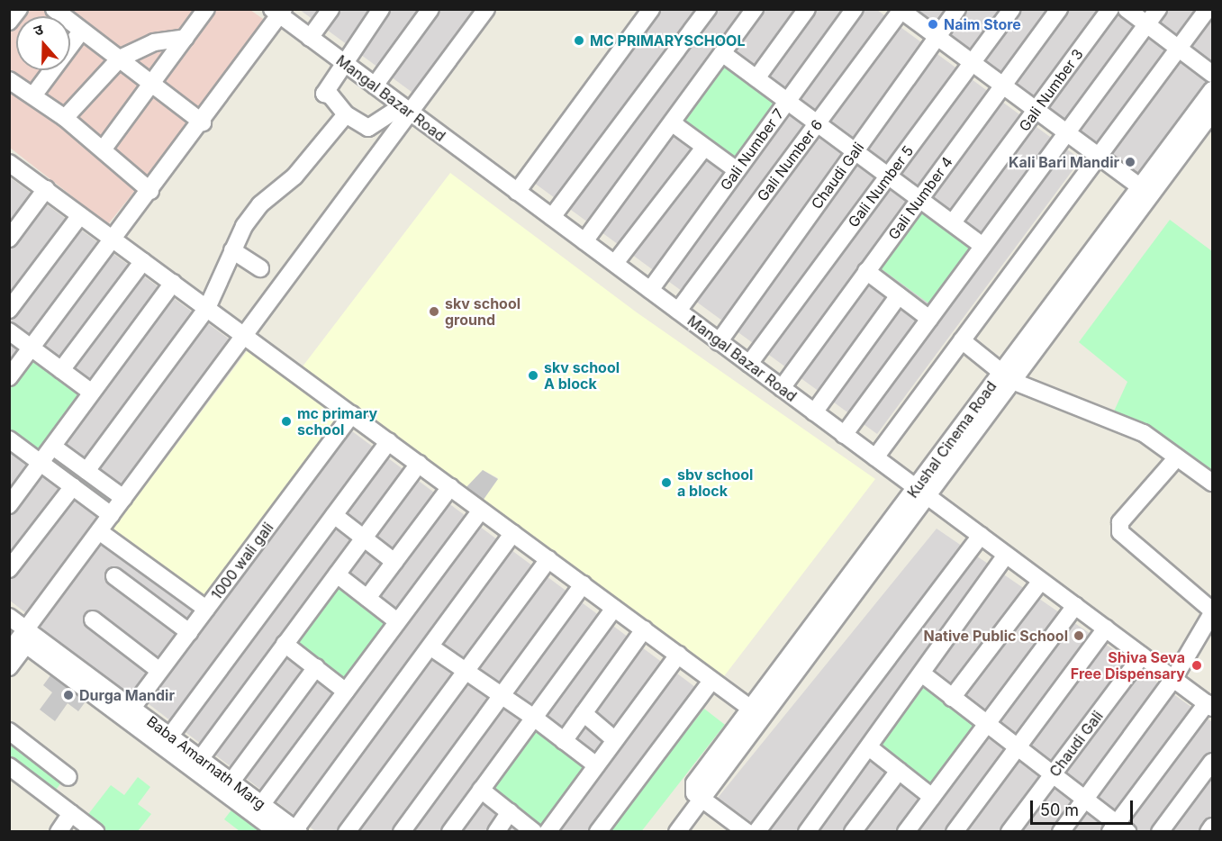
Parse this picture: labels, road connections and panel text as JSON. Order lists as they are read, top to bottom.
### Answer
{
  "streets": {
    "street": [
      "Gali Number 3",
      "Mangal Bazar Road",
      "Gali Number 7",
      "Gali Number 6",
      "Chaudi Gali",
      "Gali Number 5",
      "Gali Number 4",
      "Kushal Cinema Road",
      "1000 wali gali",
      "Baba Amarnath Marg"
    ]
  },
  "crossings": [
    ["Mangal Bazar Road", "Gali Number 7"],
    ["Mangal Bazar Road", "Gali Number 6"],
    ["Mangal Bazar Road", "Chaudi Gali"],
    ["Mangal Bazar Road", "Gali Number 5"],
    ["Mangal Bazar Road", "Gali Number 4"],
    ["Mangal Bazar Road", "Kushal Cinema Road"],
    ["1000 wali gali", "Baba Amarnath Marg"]
  ],
  "places": [
    "Naim Store",
    "MC PRIMARYSCHOOL",
    "Kali Bari Mandir",
    "skv school ground",
    "skv school A block",
    "mc primary school",
    "sbv school a block",
    "Native Public School",
    "Shiva Seva Free Dispensary",
    "Durga Mandir"
  ],
  "scale_bar": "50 m",
  "north": "top"
}
